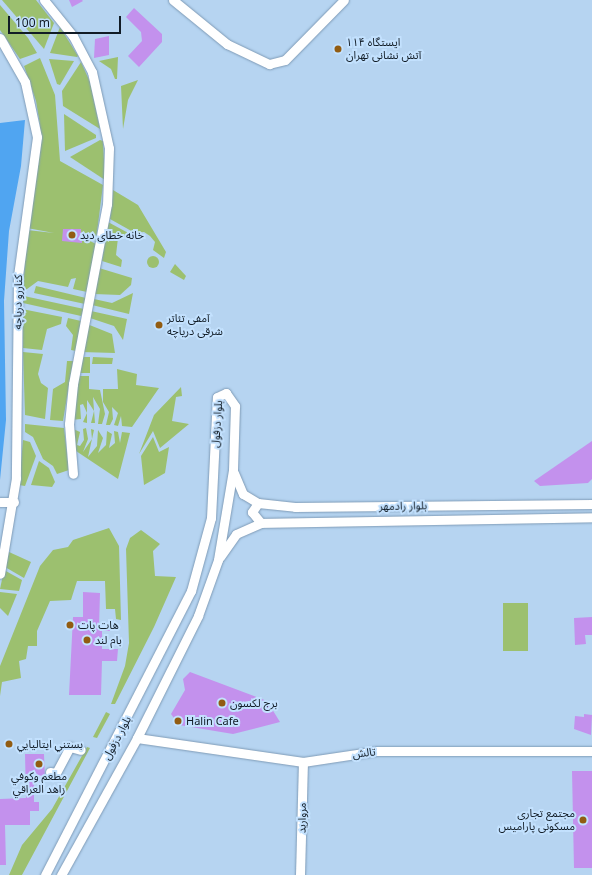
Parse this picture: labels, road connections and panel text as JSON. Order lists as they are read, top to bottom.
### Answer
{
  "streets": {
    "street": [
      "کناررو دریاچه",
      "بلوار دزفول",
      "بلوار رادمهر",
      "تالش",
      "مروارید"
    ]
  },
  "crossings": [
    ["بلوار دزفول", "بلوار رادمهر"],
    ["بلوار دزفول", "تالش"],
    ["تالش", "مروارید"]
  ],
  "places": [
    "ایستگاه ۱۱۴ آتش نشانی تهران",
    "خانه خطای دید",
    "آمفی تئاتر شرقی دریاچه",
    "هات پات",
    "بام لند",
    "برج لکسون",
    "Halin Cafe",
    "بستني ايتاليايي",
    "مطعم وكوفي زاهد العراقي",
    "مجتمع تجاری مسکونی پارامیس"
  ],
  "scale_bar": "100 m"
}
